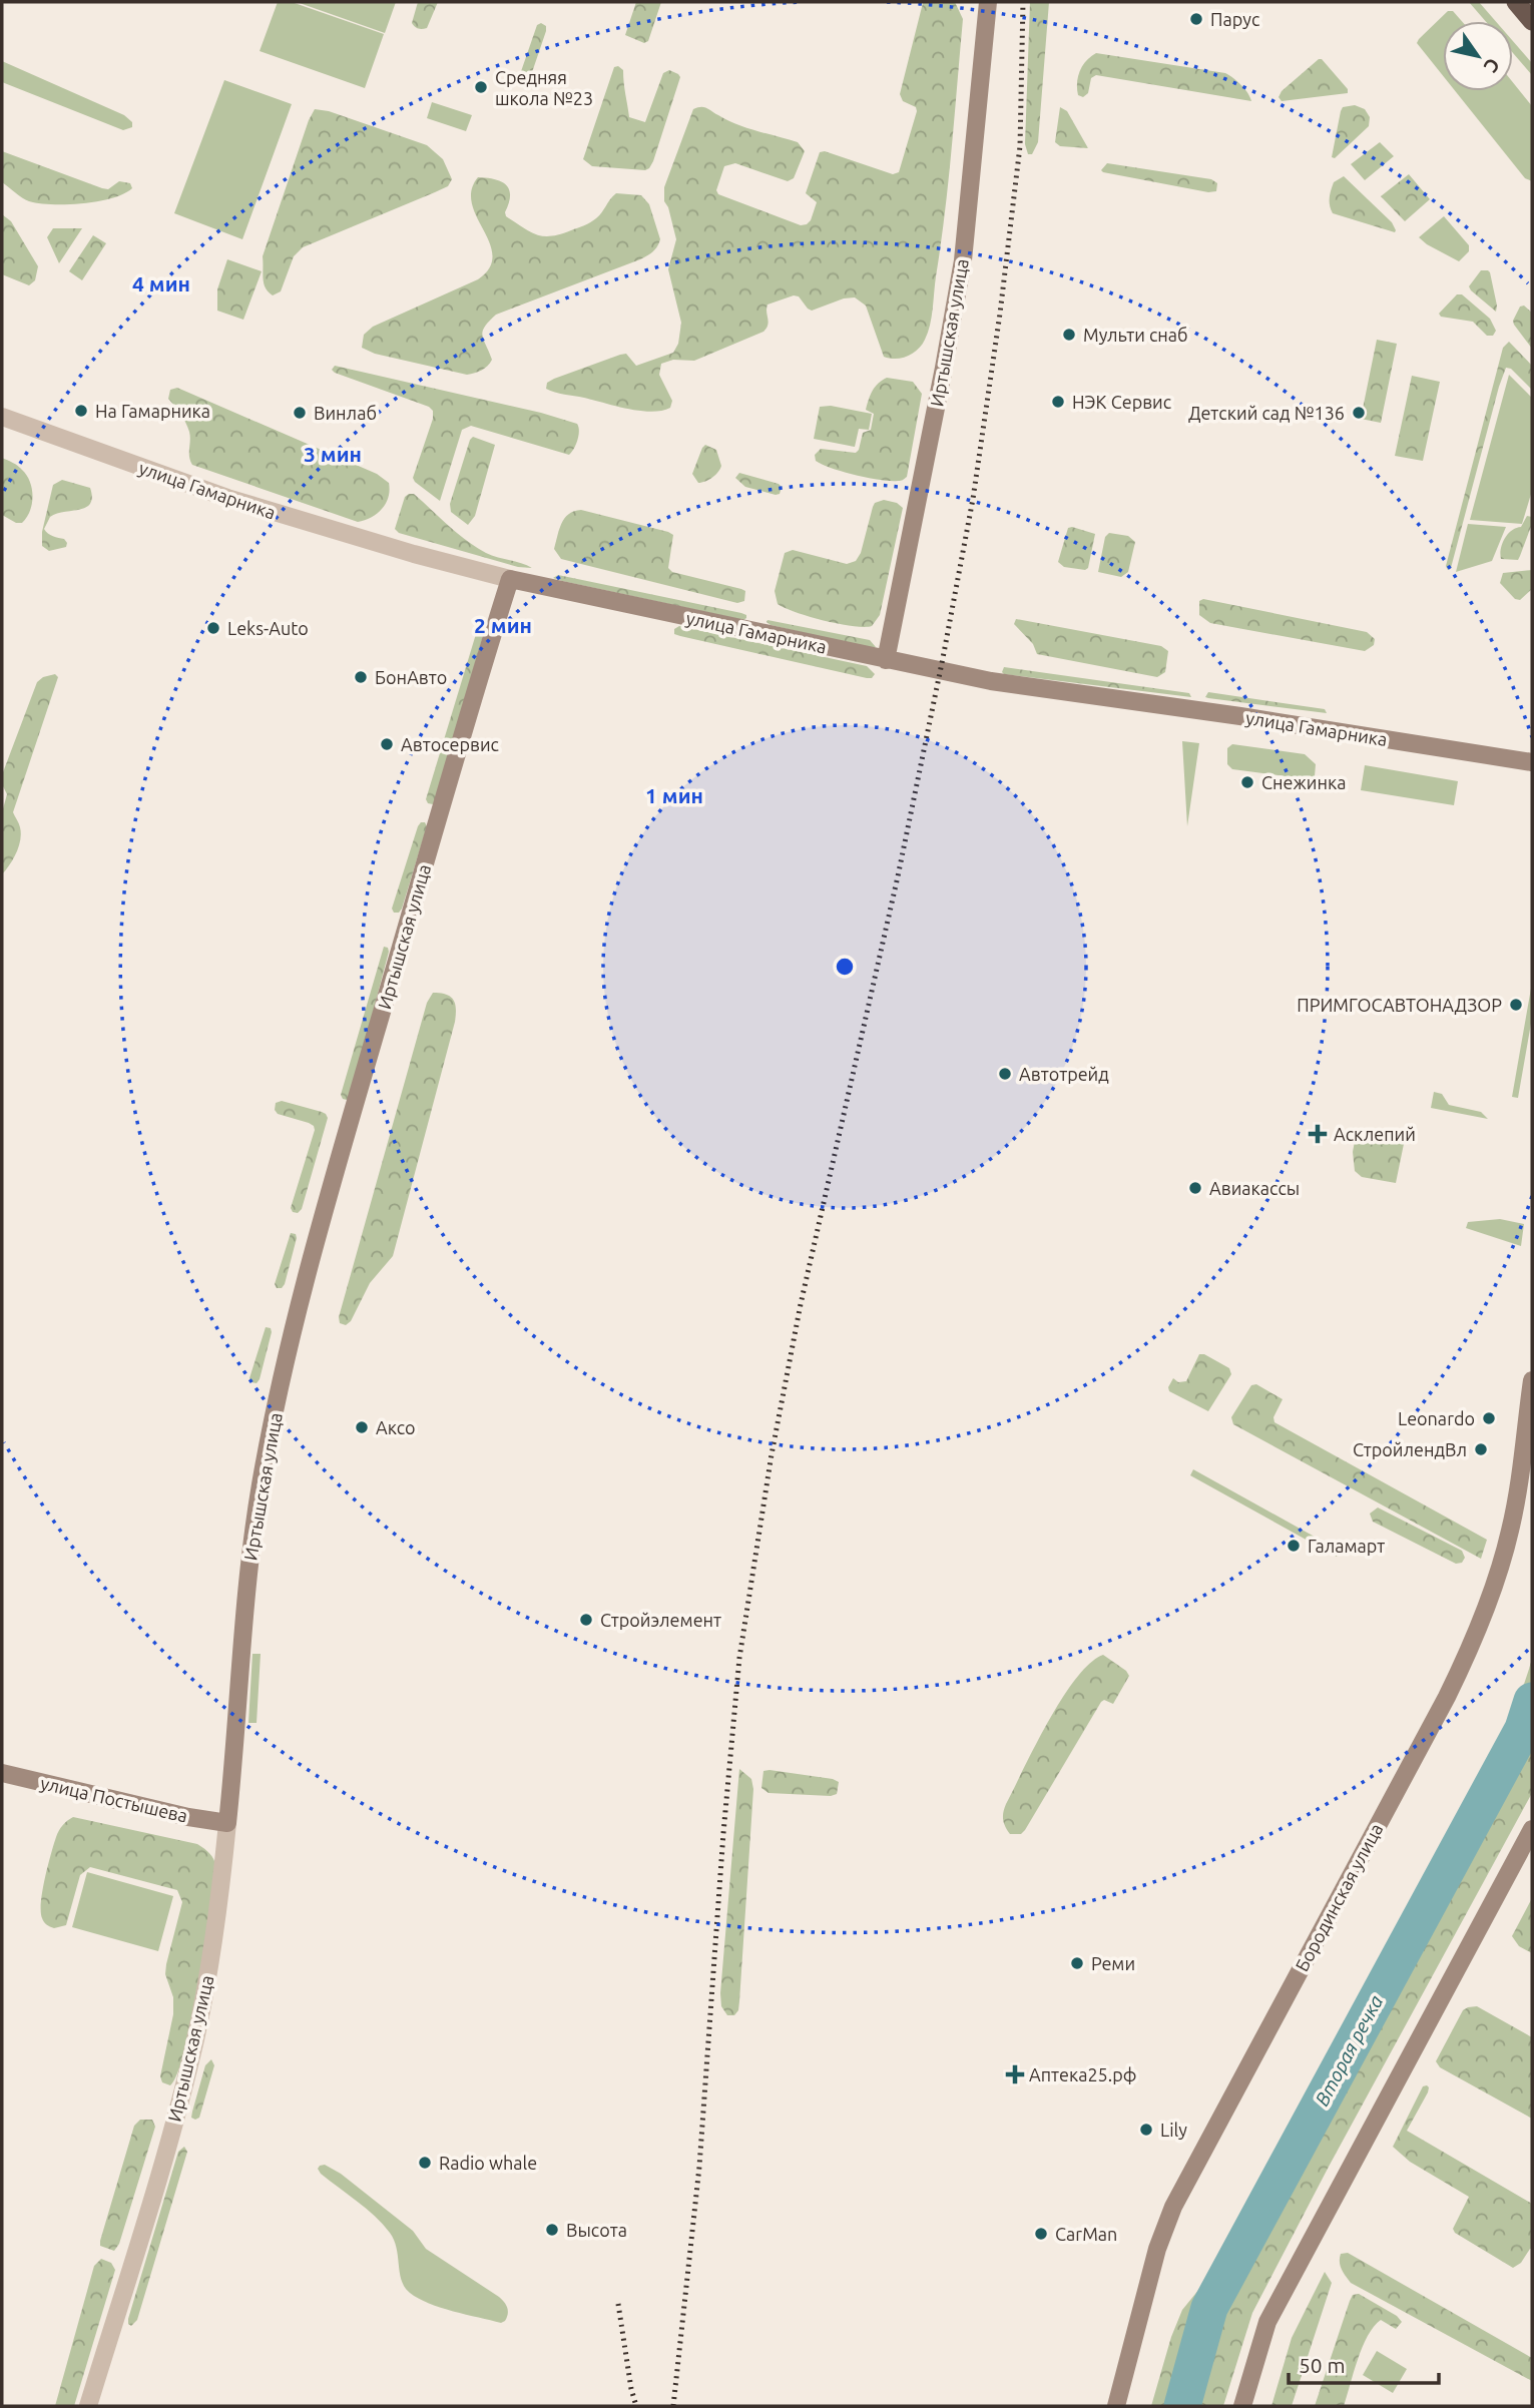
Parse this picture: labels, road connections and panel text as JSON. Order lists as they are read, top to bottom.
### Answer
{
  "streets": {
    "main road": [
      "Иртышская улица",
      "улица Гамарника",
      "улица Постышева",
      "Бородинская улица"
    ]
  },
  "crossings": [
    ["Иртышская улица", "улица Гамарника"],
    ["Иртышская улица", "улица Постышева"]
  ],
  "water": ["Вторая речка"],
  "places": {
    "other": [
      "Парус",
      "Средняя школа №23",
      "Мульти снаб",
      "НЭК Сервис",
      "На Гамарника",
      "Винлаб",
      "Детский сад №136",
      "Leks-Auto",
      "БонАвто",
      "Автосервис",
      "Снежинка",
      "ПРИМГОСАВТОНАДЗОР",
      "Автотрейд",
      "Авиакассы",
      "Leonardo",
      "Аксо",
      "СтройлендВл",
      "Галамарт",
      "Стройэлемент",
      "Реми",
      "Lily",
      "Radio whale",
      "Высота",
      "CarMan"
    ],
    "health": ["Асклепий", "Аптека25.рф"]
  },
  "scale_bar": "50 m",
  "north": "bottom right",
  "rings": [
    "4 мин",
    "3 мин",
    "2 мин",
    "1 мин"
  ]
}
